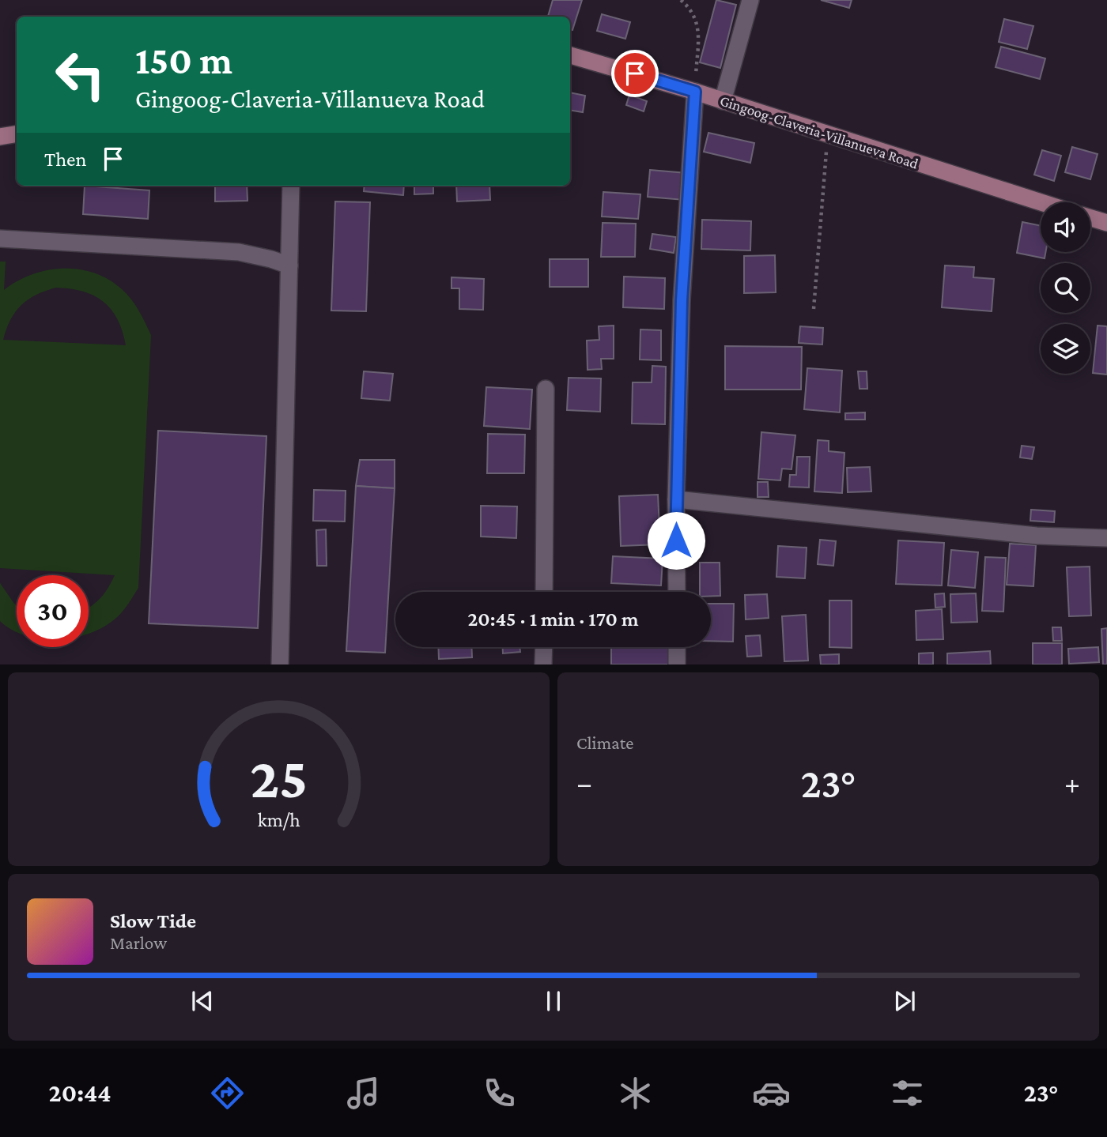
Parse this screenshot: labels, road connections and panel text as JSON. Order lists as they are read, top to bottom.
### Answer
{
  "streets": {
    "main road": ["Gingoog-Claveria-Villanueva Road"]
  },
  "page": {
    "turn": ["150 m", "Gingoog-Claveria-Villanueva Road"],
    "then": "Then",
    "limit": "30",
    "trip": "20:45 · 1 min · 170 m",
    "tile": "Climate",
    "heat": ["−", "23°", "+"],
    "song": ["Slow Tide", "Marlow"],
    "tabs": ["20:44", "23°"],
    "gauge": ["25", "km/h"]
  }
}
